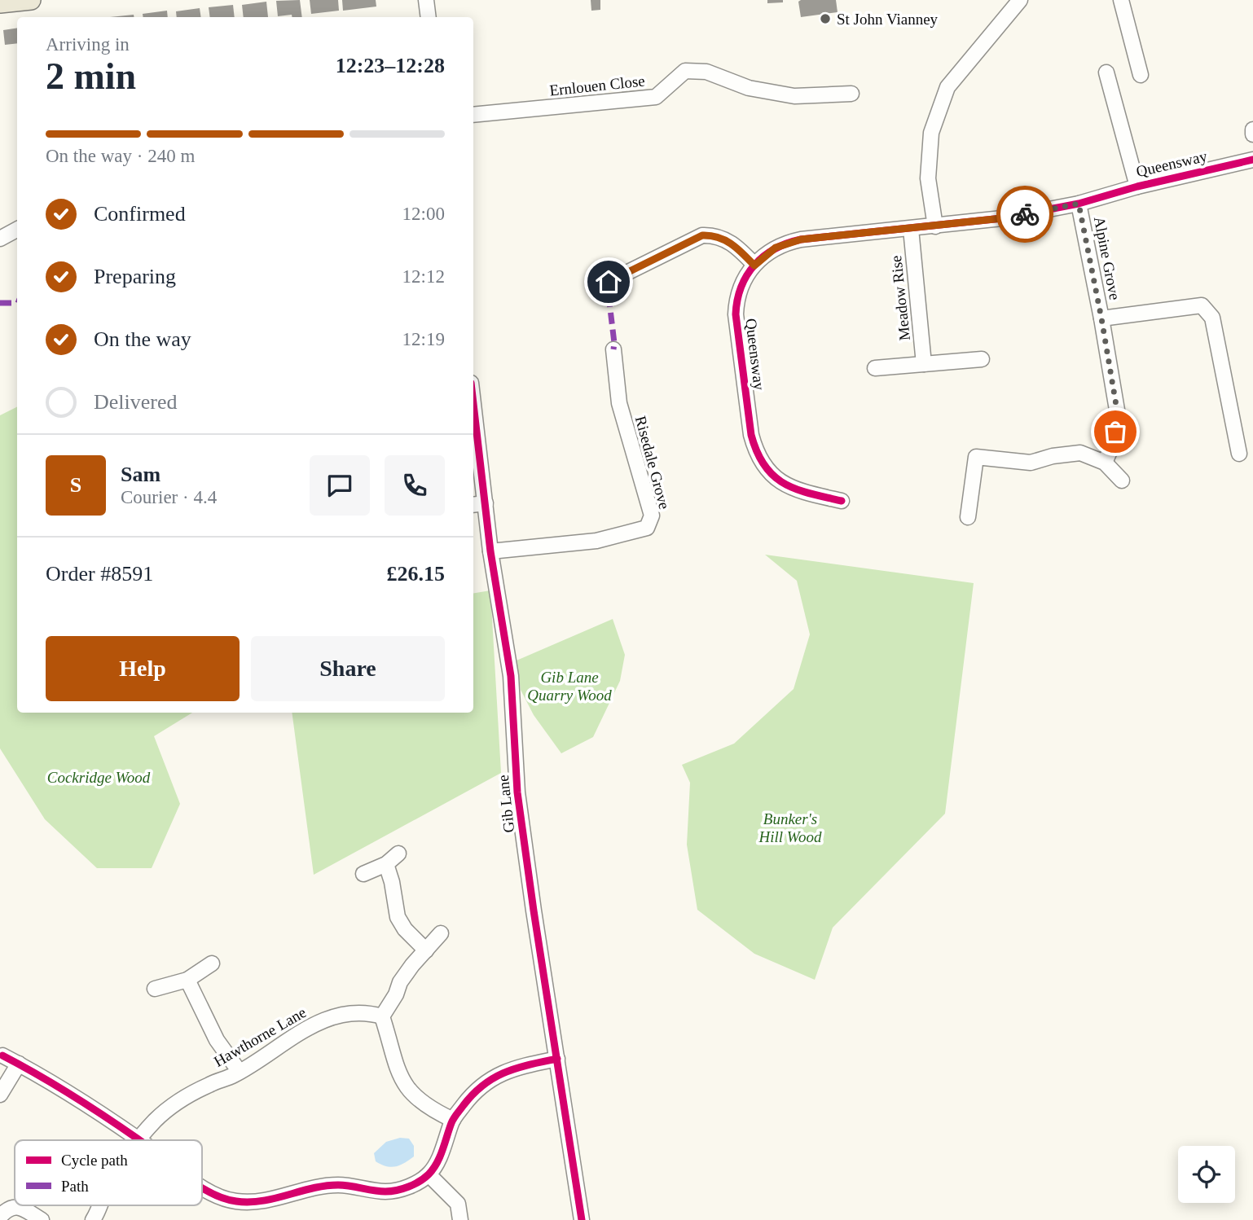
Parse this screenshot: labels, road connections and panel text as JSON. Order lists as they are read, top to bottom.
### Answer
{
  "streets": {
    "street": [
      "Ernlouen Close",
      "Queensway",
      "Alpine Grove",
      "Meadow Rise",
      "Risedale Grove",
      "Gib Lane",
      "Hawthorne Lane"
    ]
  },
  "crossings": [
    ["Queensway", "Alpine Grove"],
    ["Queensway", "Meadow Rise"],
    ["Risedale Grove", "Gib Lane"]
  ],
  "parks": ["Gib Lane Quarry Wood", "Cockridge Wood", "Bunker's Hill Wood"],
  "places": ["St John Vianney"],
  "legend": ["Cycle path", "Path"],
  "page": {
    "heading": ["2 min", "Arriving in", "12:23–12:28"],
    "panel": [
      "Sam",
      "Courier · 4.4",
      "Order #8591",
      "£26.15"
    ],
    "bar": "On the way · 240 m",
    "list": [
      ["Confirmed", "12:00"],
      ["Preparing", "12:12"],
      ["On the way", "12:19"],
      "Delivered"
    ],
    "round": "S",
    "buttons": ["Help", "Share"]
  }
}
